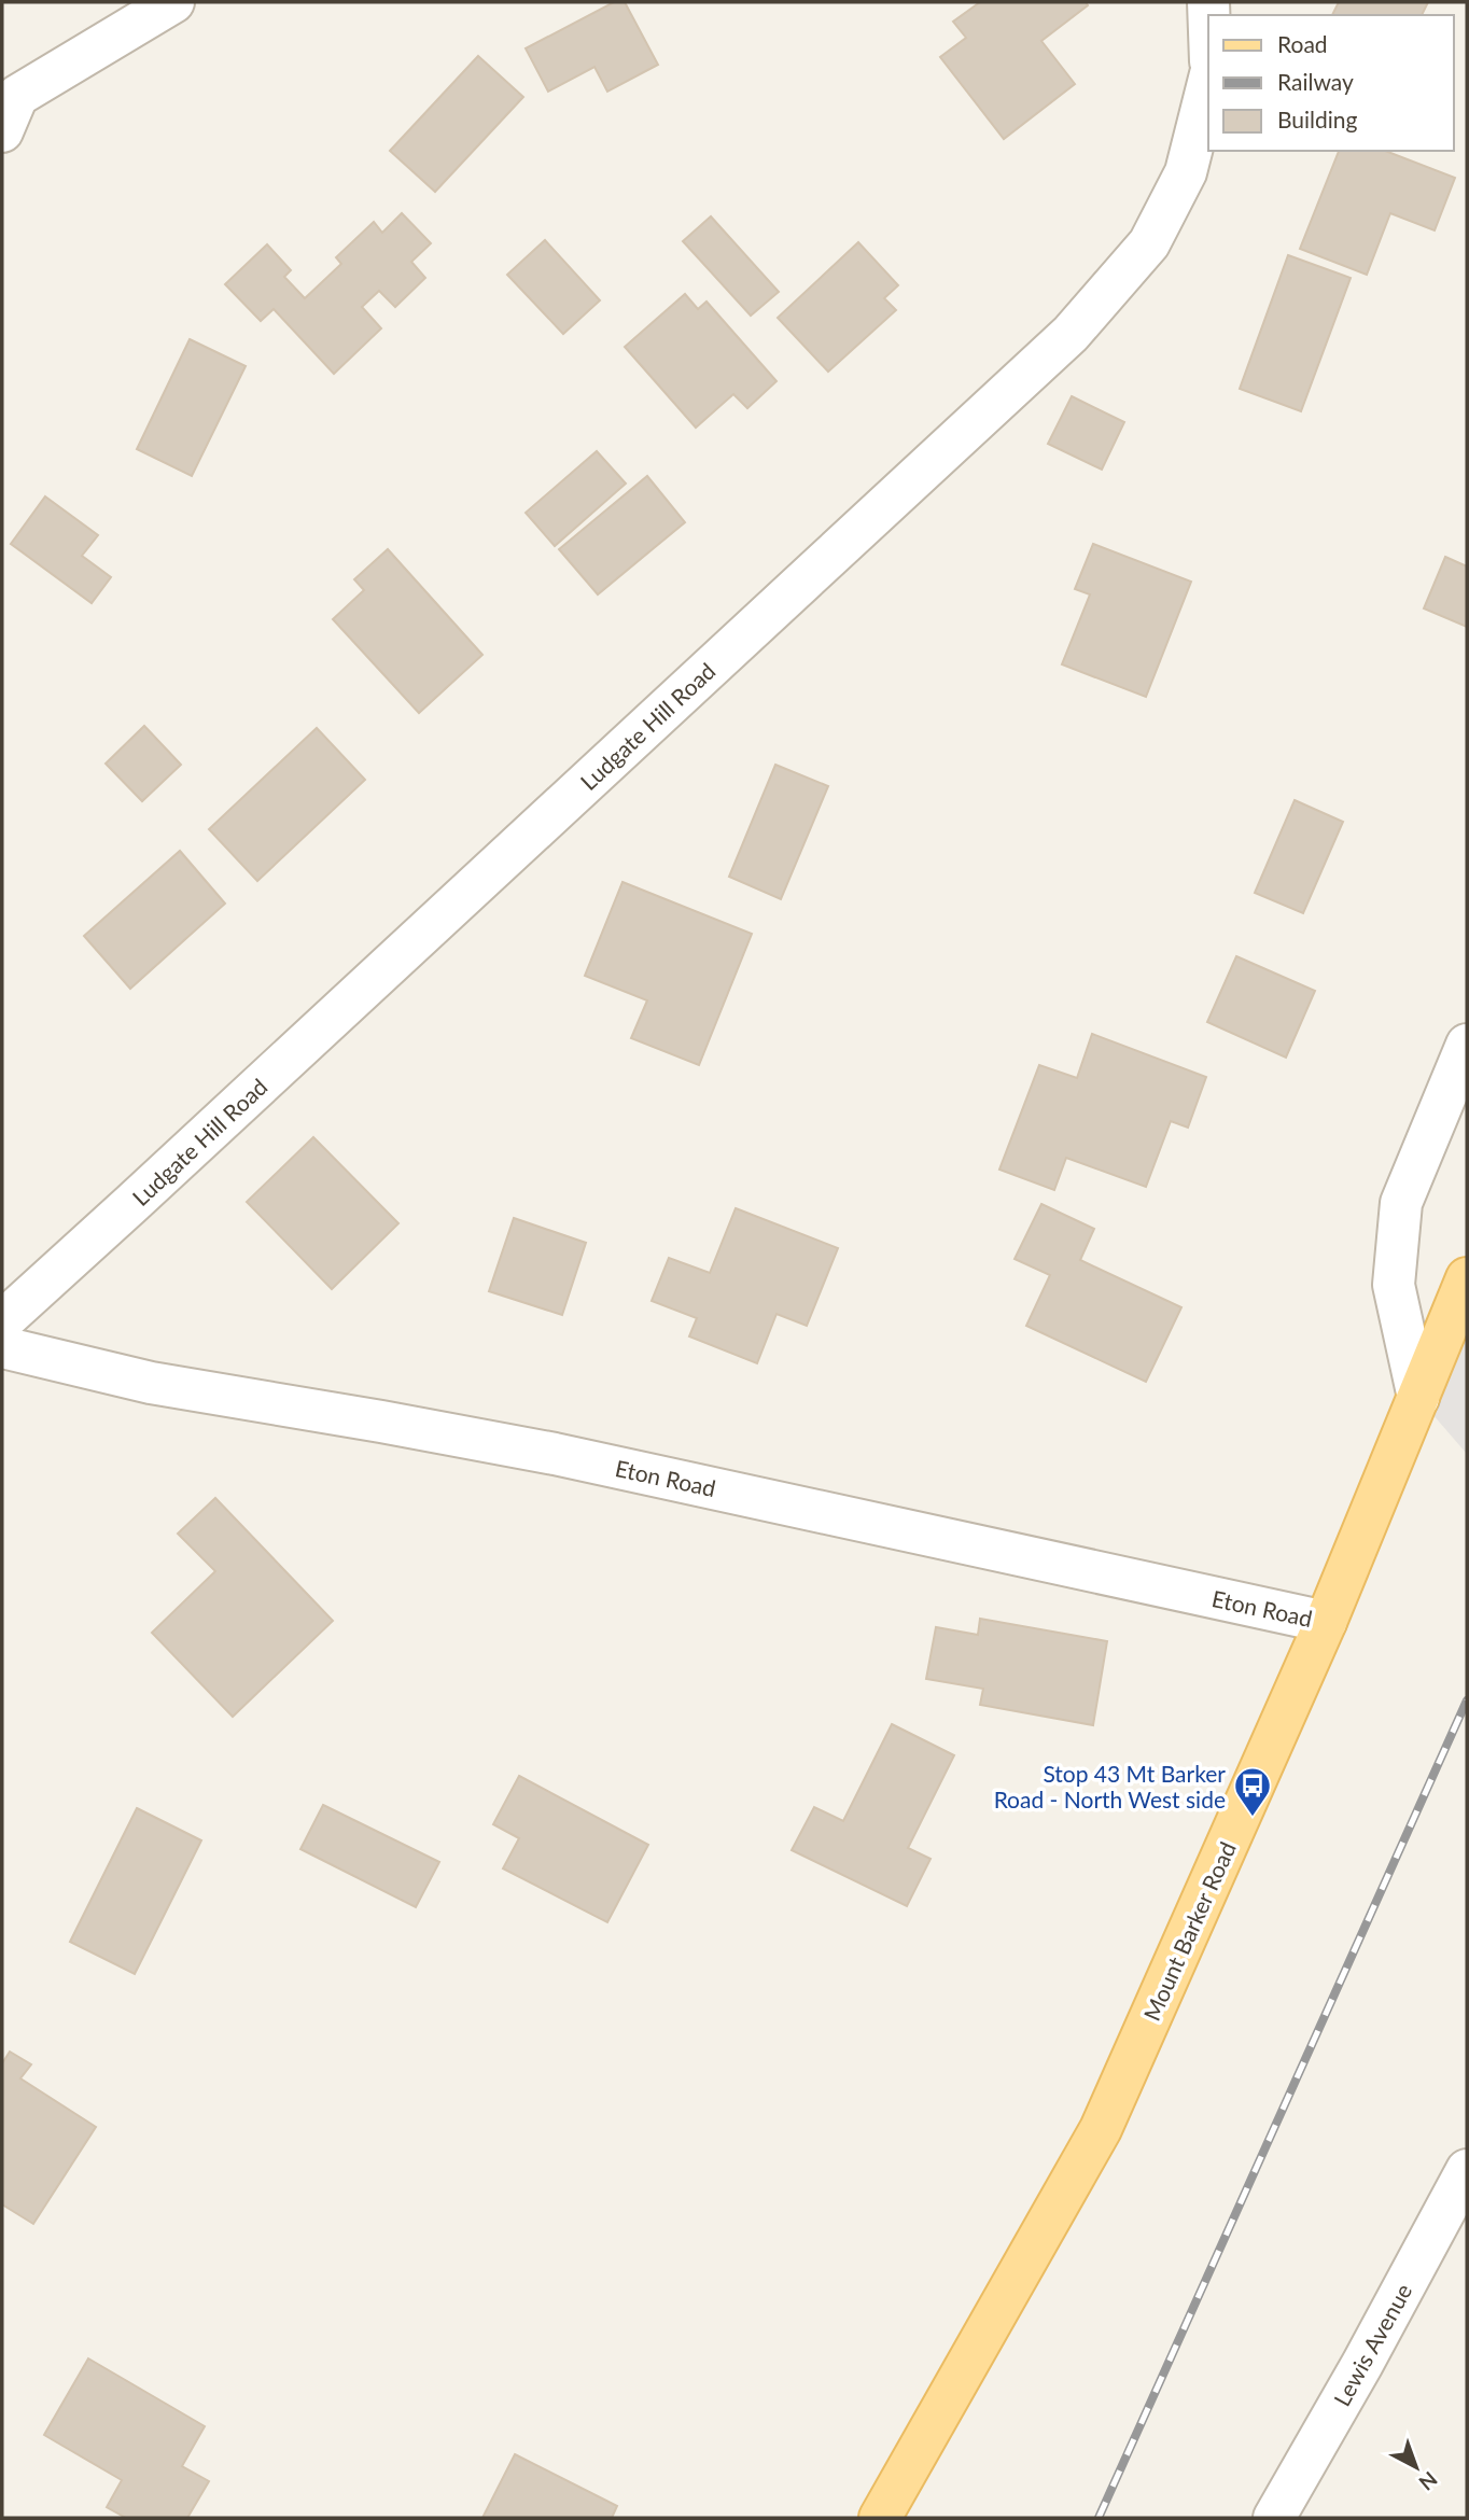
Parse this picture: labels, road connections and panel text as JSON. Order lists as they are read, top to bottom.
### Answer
{
  "streets": {
    "main road": ["Mount Barker Road"],
    "street": ["Ludgate Hill Road", "Eton Road", "Lewis Avenue"]
  },
  "crossings": [
    ["Eton Road", "Mount Barker Road"]
  ],
  "places": {
    "bus stop": ["Stop 43 Mt Barker Road - North West side"]
  },
  "legend": ["Road", "Railway", "Building"],
  "north": "bottom right"
}
